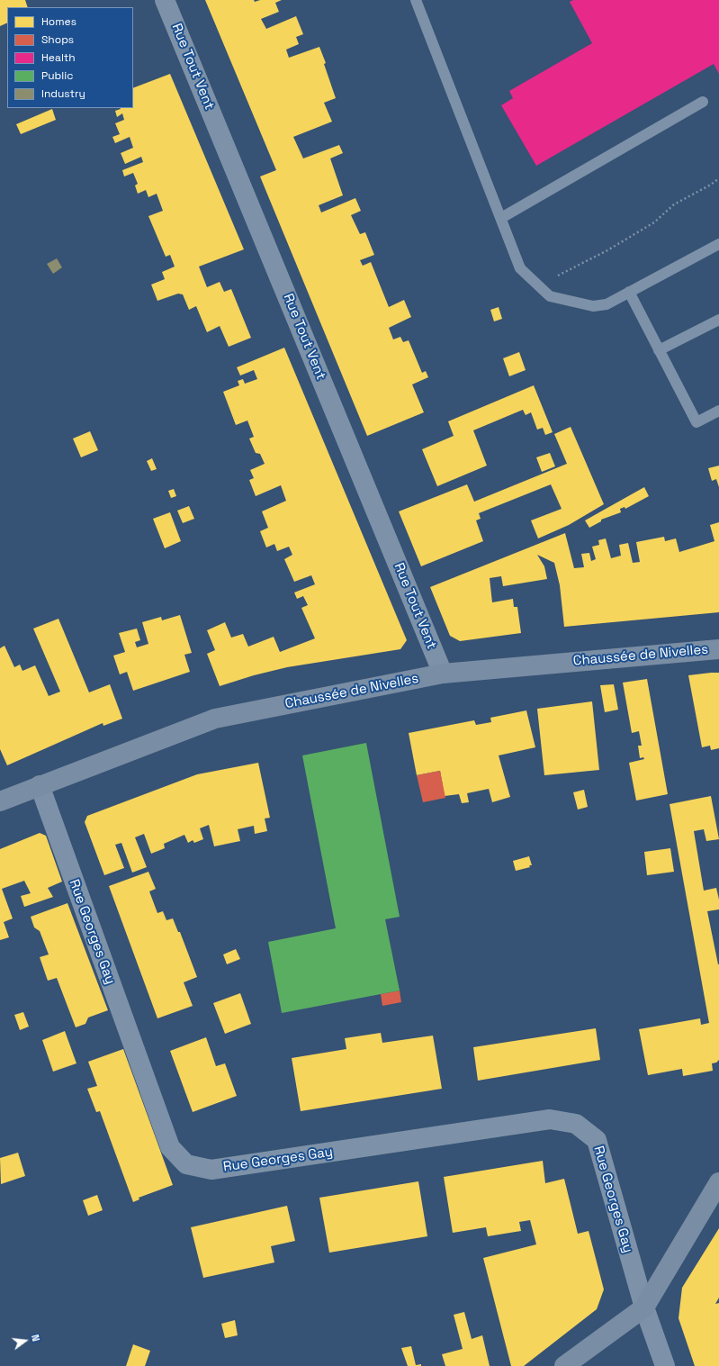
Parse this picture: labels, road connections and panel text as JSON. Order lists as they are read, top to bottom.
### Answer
{
  "streets": {
    "main road": ["Chaussée de Nivelles"],
    "street": ["Rue Tout Vent", "Rue Georges Gay"]
  },
  "crossings": [
    ["Rue Tout Vent", "Chaussée de Nivelles"],
    ["Chaussée de Nivelles", "Rue Georges Gay"]
  ],
  "legend": [
    "Homes",
    "Shops",
    "Health",
    "Public",
    "Industry"
  ],
  "north": "right"
}
